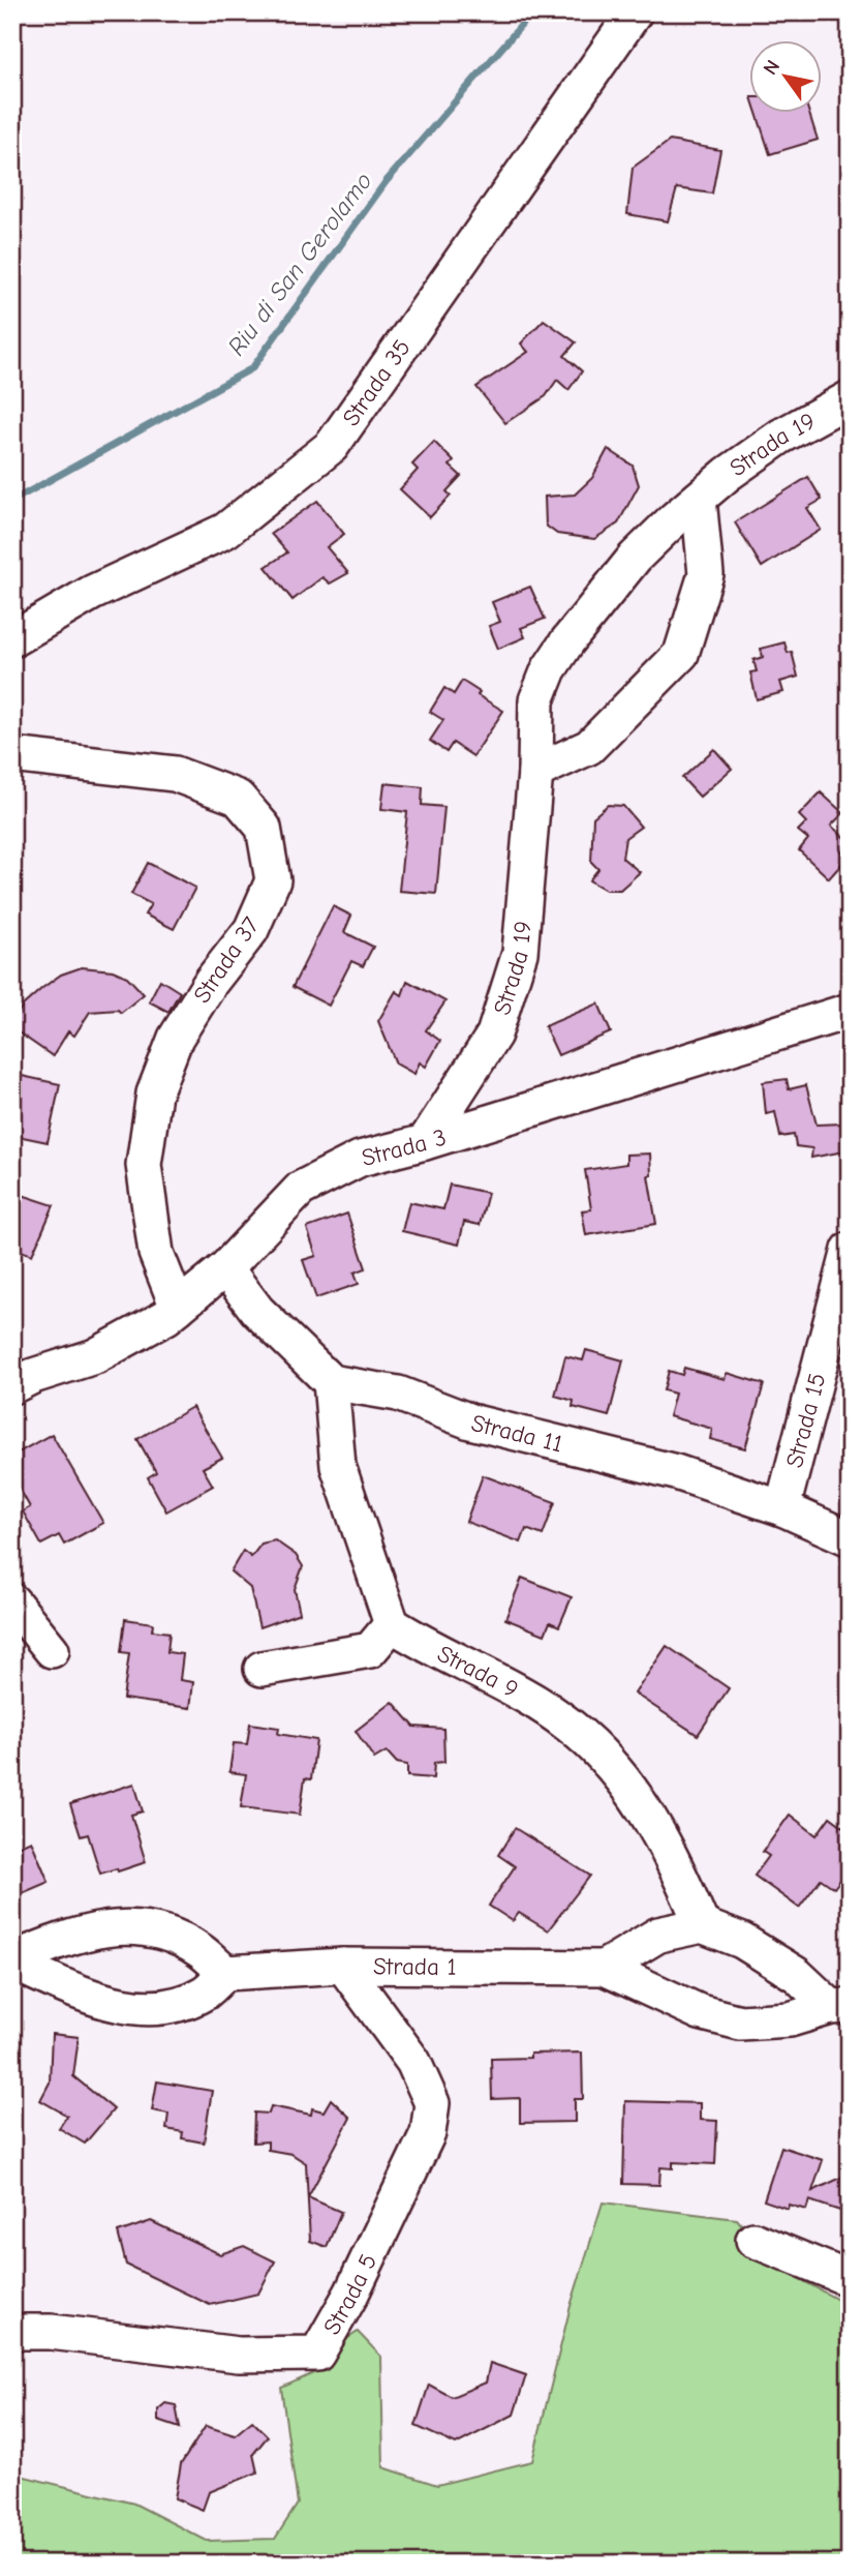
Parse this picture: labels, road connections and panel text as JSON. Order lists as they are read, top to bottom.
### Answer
{
  "streets": {
    "street": [
      "Strada 35",
      "Strada 19",
      "Strada 37",
      "Strada 3",
      "Strada 15",
      "Strada 11",
      "Strada 9",
      "Strada 1",
      "Strada 5"
    ]
  },
  "crossings": [
    ["Strada 19", "Strada 3"],
    ["Strada 37", "Strada 3"],
    ["Strada 15", "Strada 11"],
    ["Strada 9", "Strada 1"],
    ["Strada 1", "Strada 5"]
  ],
  "water": ["Riu di San Gerolamo"],
  "north": "top left"
}
